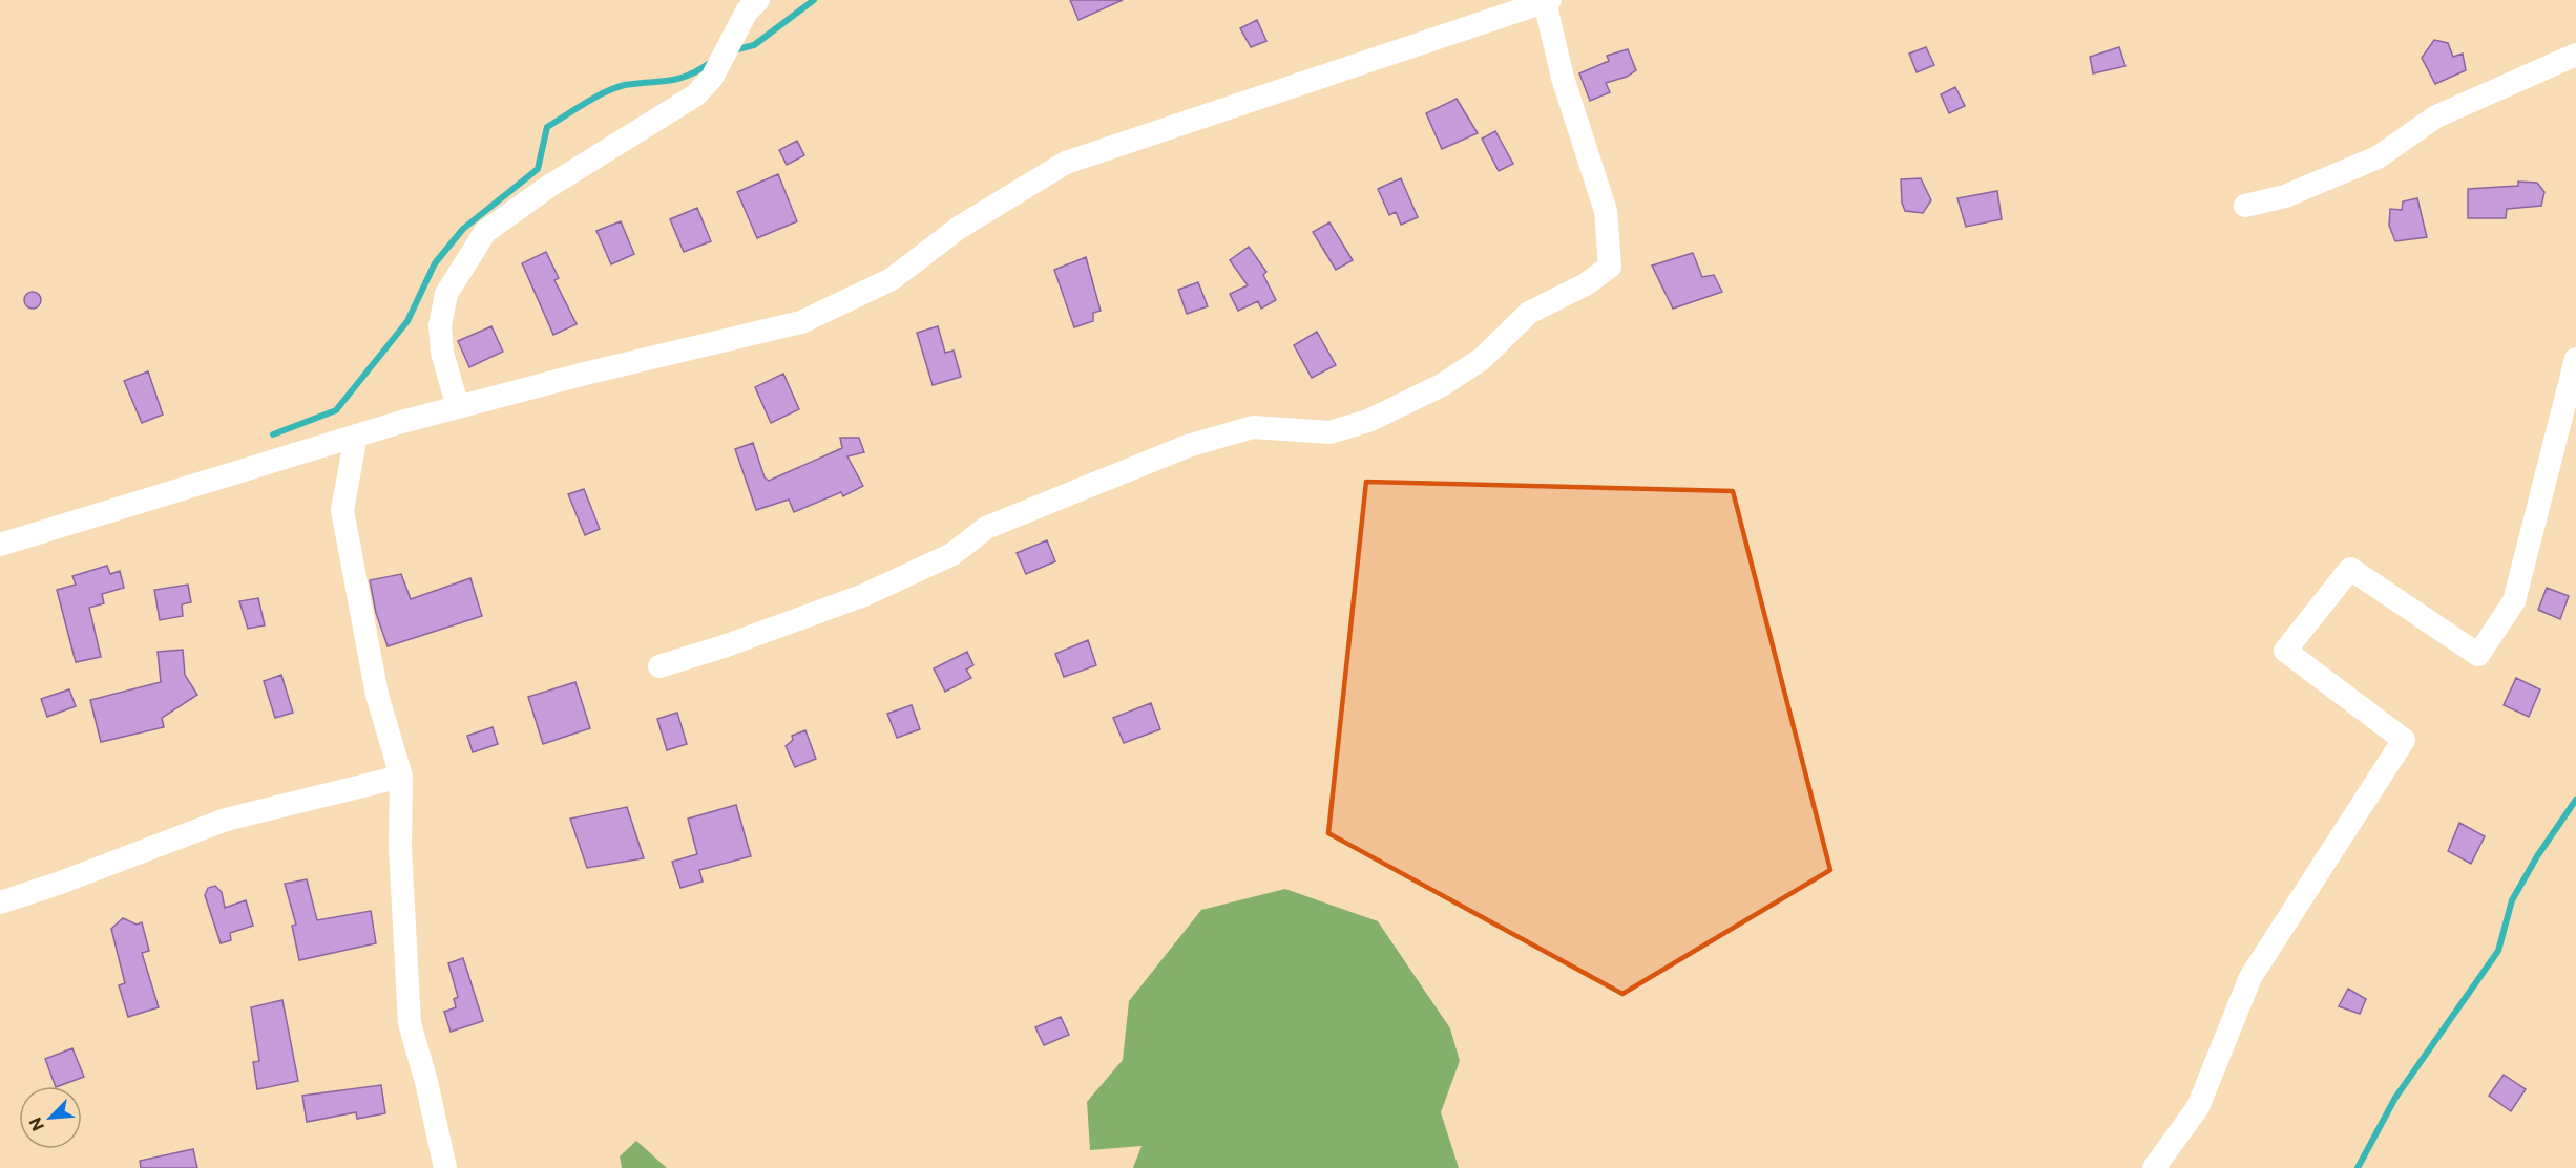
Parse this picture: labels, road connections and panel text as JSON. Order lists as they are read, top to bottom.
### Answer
{
  "north": "bottom left"
}
